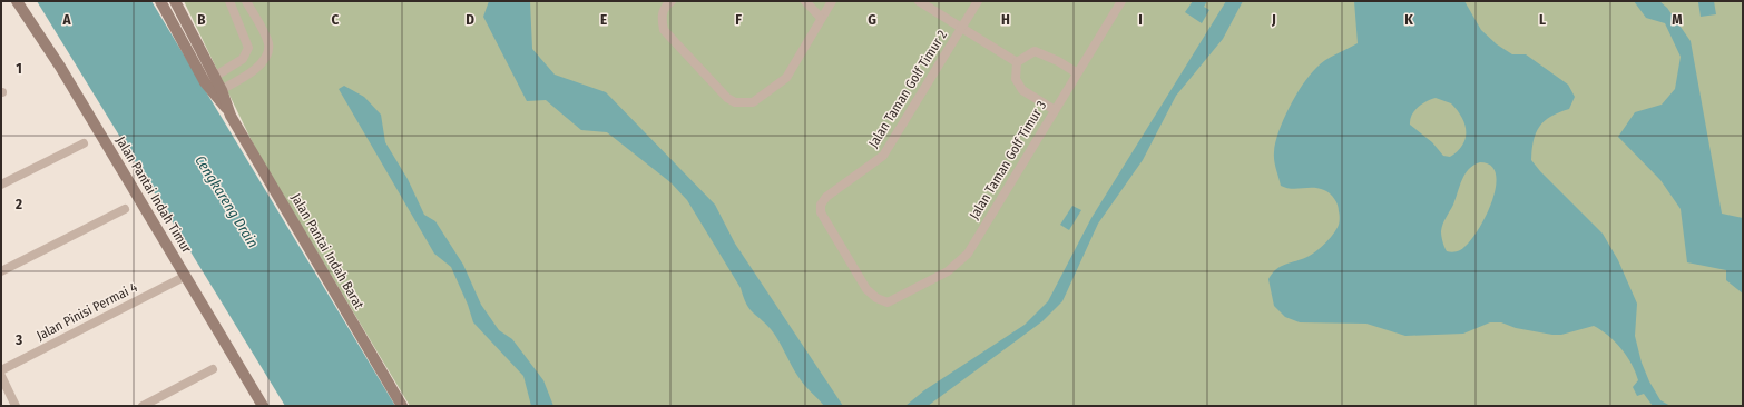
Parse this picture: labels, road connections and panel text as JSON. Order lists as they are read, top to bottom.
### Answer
{
  "streets": {
    "street": [
      "Jalan Taman Golf Timur 2",
      "Jalan Taman Golf Timur 3",
      "Jalan Pantai Indah Timur",
      "Jalan Pantai Indah Barat",
      "Jalan Pinisi Permai 4"
    ]
  },
  "crossings": [
    ["Jalan Taman Golf Timur 2", "Jalan Taman Golf Timur 3"],
    ["Jalan Pantai Indah Timur", "Jalan Pinisi Permai 4"]
  ],
  "water": ["Cengkareng Drain"],
  "grid": {
    "columns": [
      "A",
      "B",
      "C",
      "D",
      "E",
      "F",
      "G",
      "H",
      "I",
      "J",
      "K",
      "L",
      "M"
    ],
    "rows": ["1", "2", "3"]
  }
}
